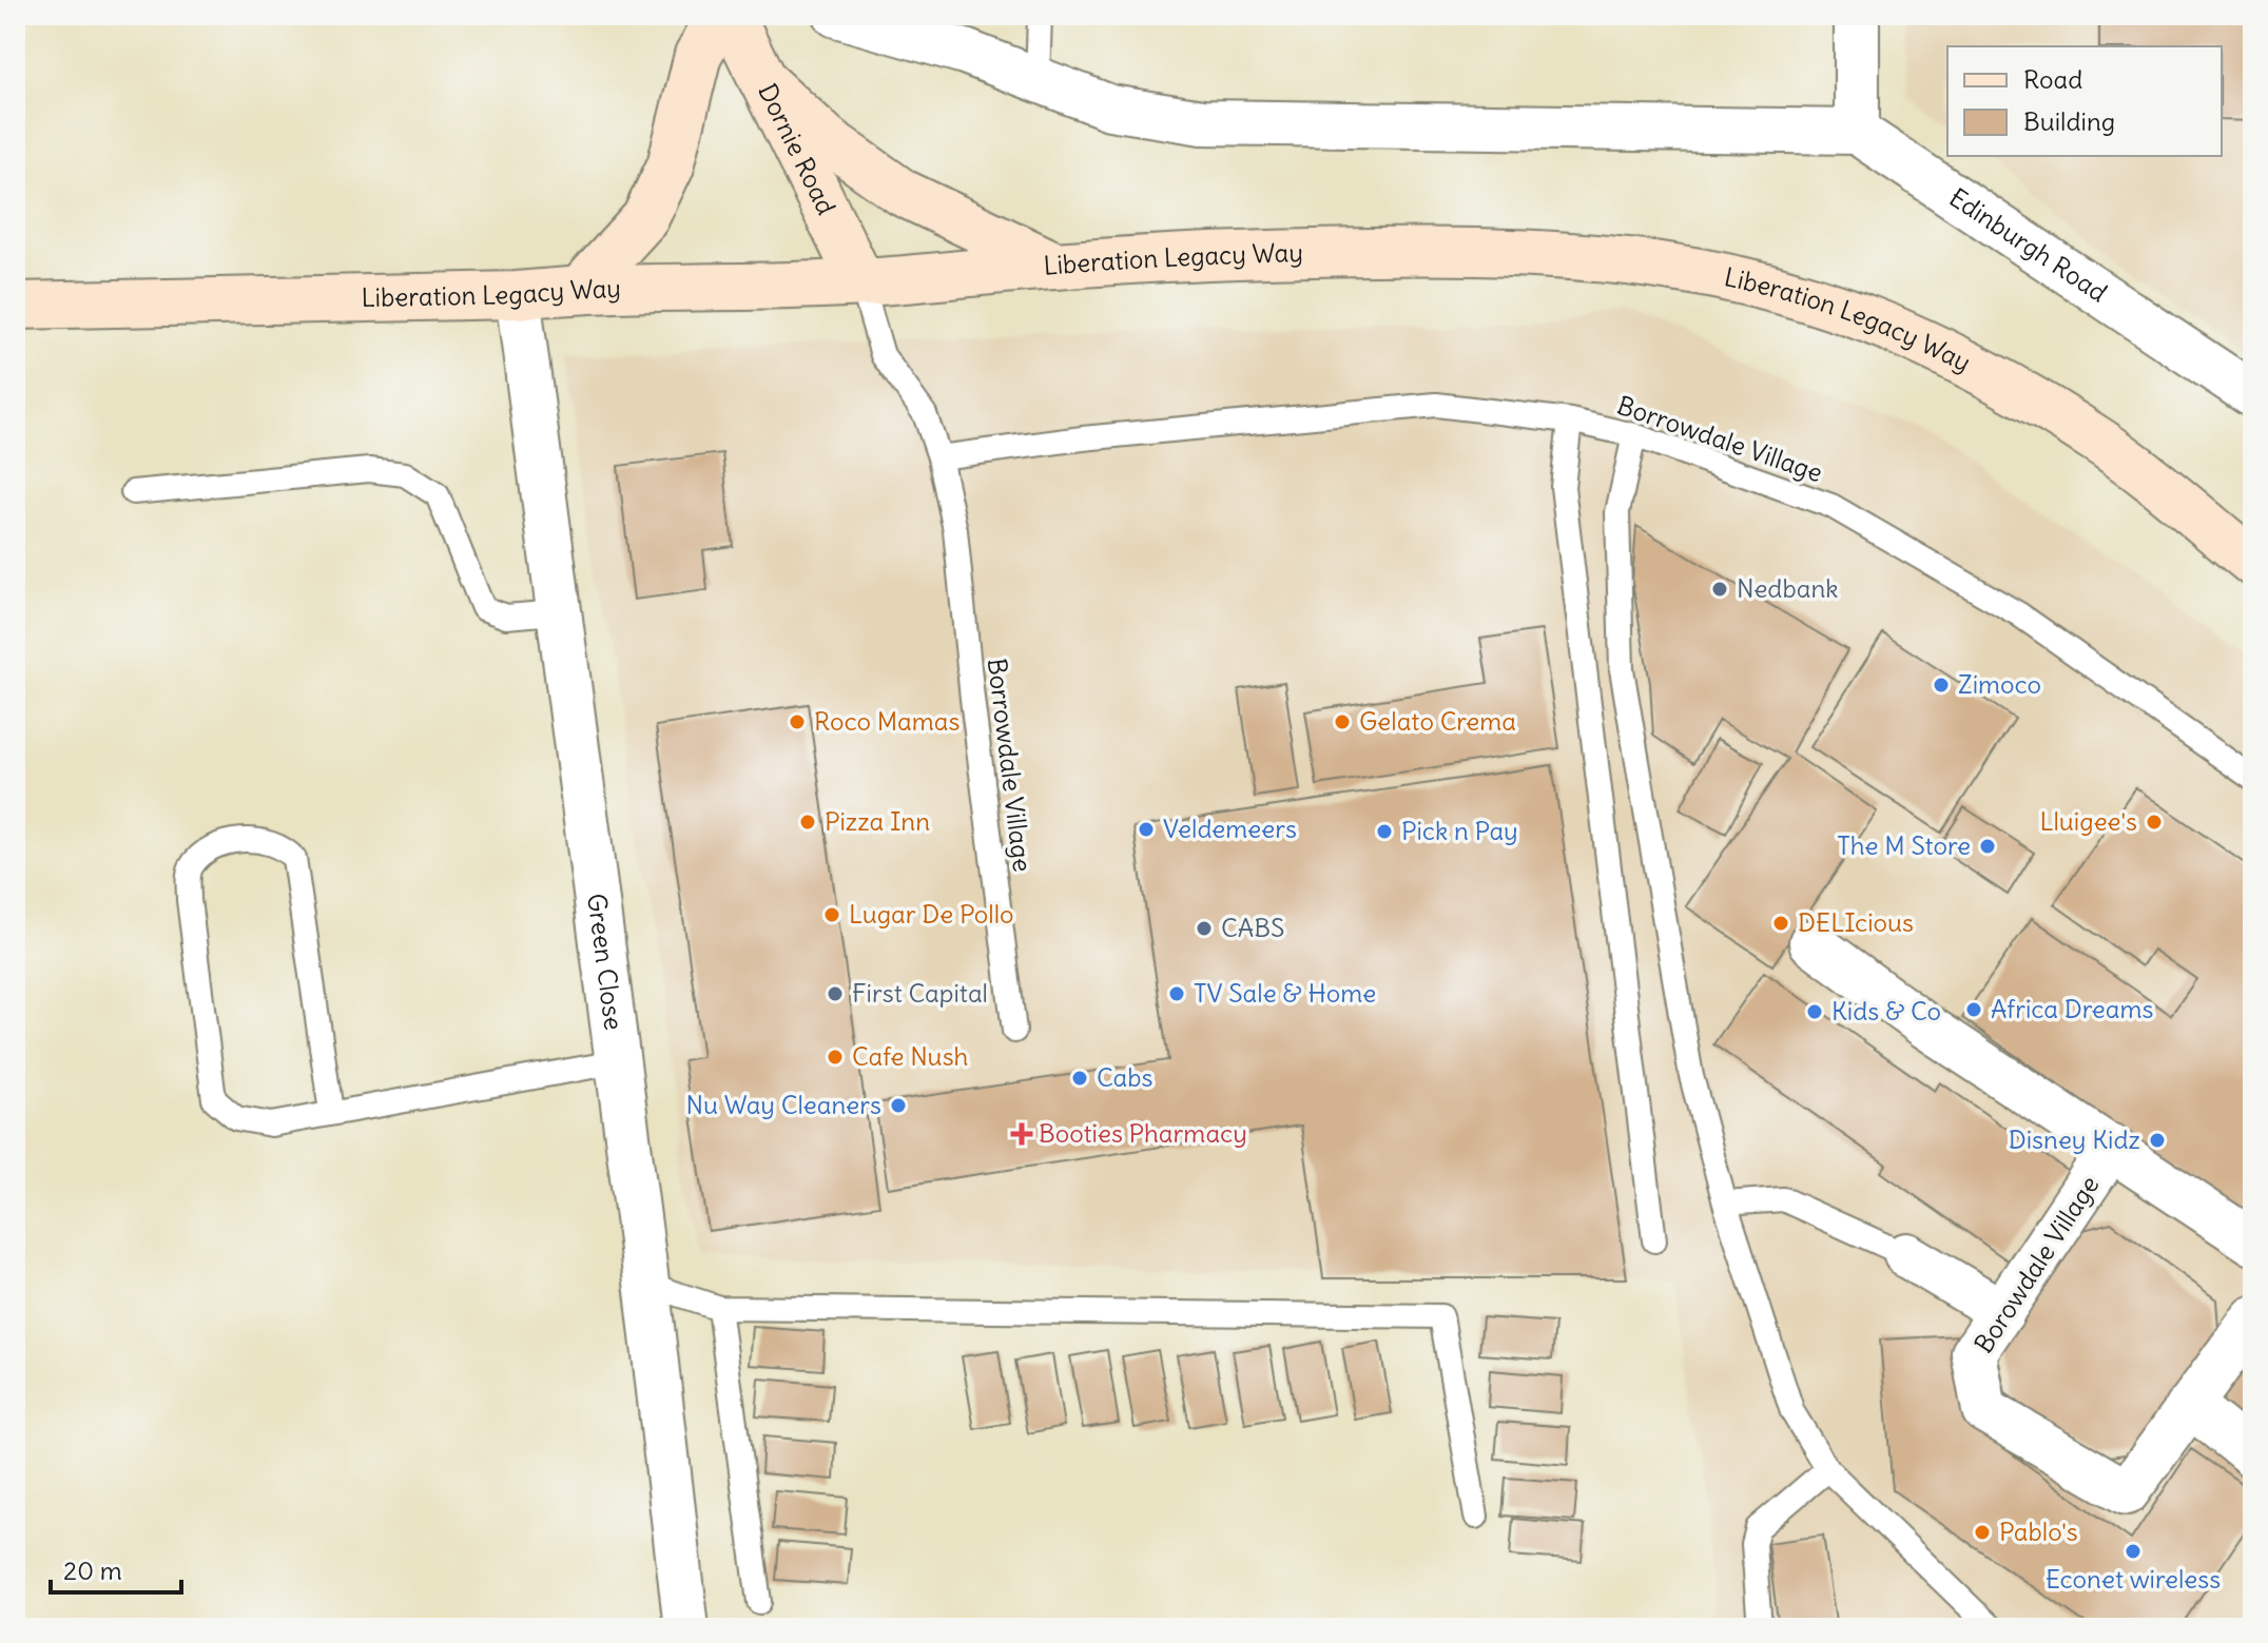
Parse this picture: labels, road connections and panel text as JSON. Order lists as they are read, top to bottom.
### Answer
{
  "streets": {
    "main road": ["Dornie Road", "Liberation Legacy Way"],
    "street": ["Edinburgh Road", "Green Close", "Borowdale Village"],
    "lane": ["Borrowdale Village"]
  },
  "crossings": [
    ["Dornie Road", "Liberation Legacy Way"],
    ["Dornie Road", "Borrowdale Village"],
    ["Liberation Legacy Way", "Borrowdale Village"],
    ["Liberation Legacy Way", "Green Close"]
  ],
  "places": {
    "other": [
      "Nedbank",
      "Zimoco",
      "Roco Mamas",
      "Gelato Crema",
      "Pizza Inn",
      "Lluigee's",
      "Veldemeers",
      "Pick n Pay",
      "The M Store",
      "Lugar De Pollo",
      "DELIcious",
      "CABS",
      "First Capital",
      "TV Sale & Home",
      "Africa Dreams",
      "Kids & Co",
      "Cafe Nush",
      "Cabs",
      "Nu Way Cleaners",
      "Disney Kidz",
      "Pablo's",
      "Econet wireless"
    ],
    "health": ["Booties Pharmacy"]
  },
  "legend": ["Road", "Building"],
  "scale_bar": "20 m"
}
